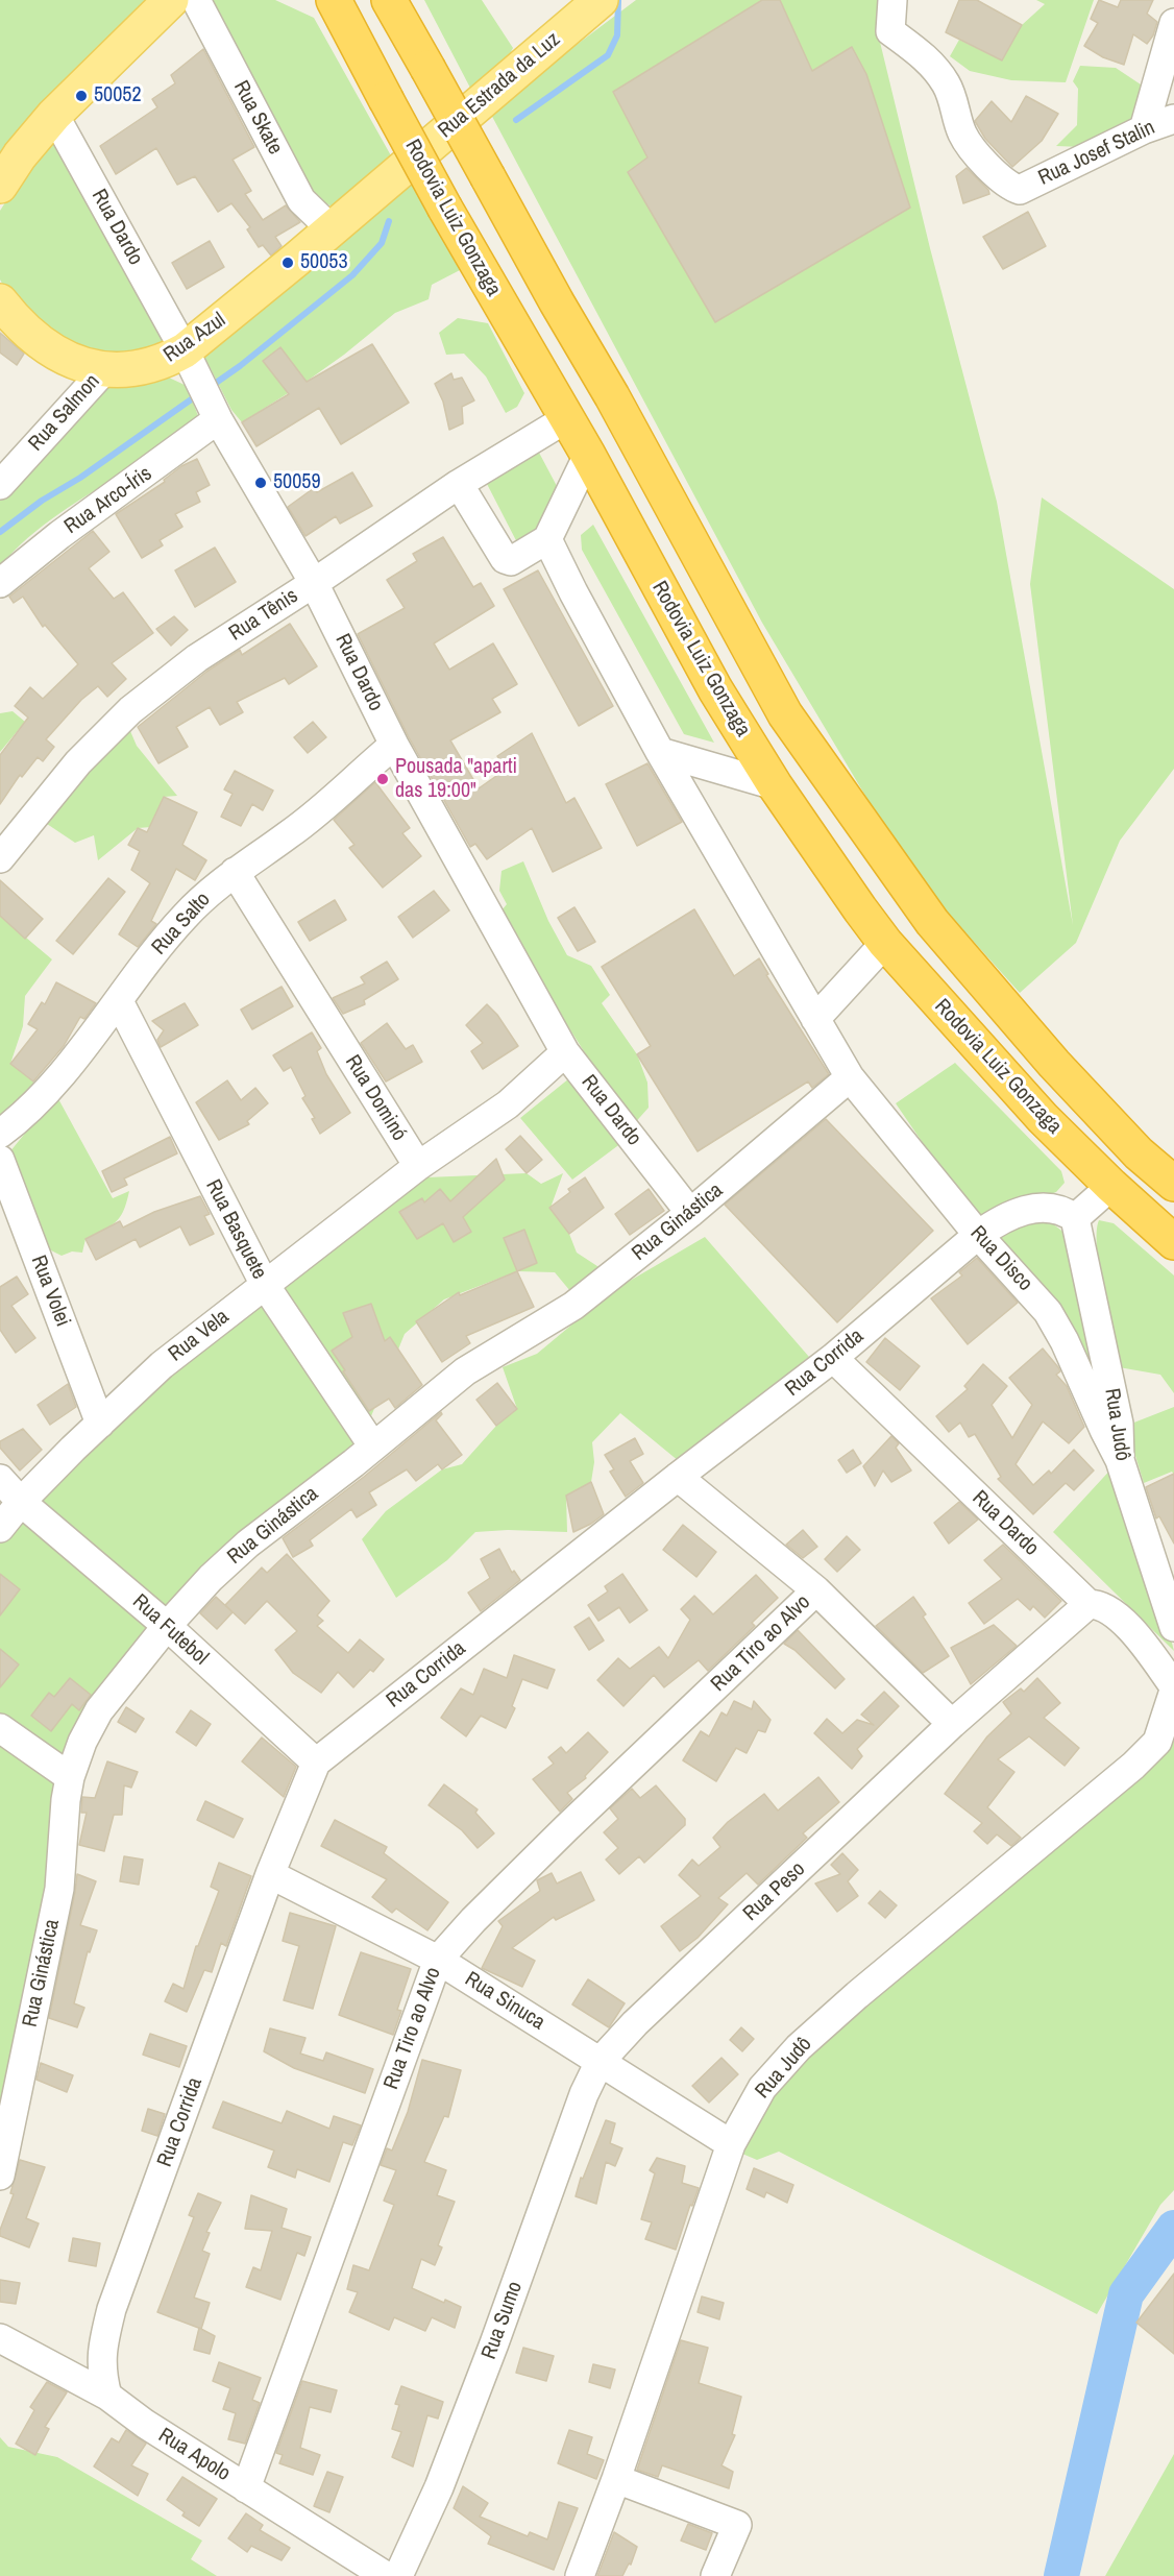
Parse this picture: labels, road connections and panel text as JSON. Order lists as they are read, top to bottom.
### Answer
{
  "streets": {
    "highway": ["Rodovia Luiz Gonzaga"],
    "main road": ["Rua Estrada da Luz", "Rua Azul"],
    "street": [
      "Rua Skate",
      "Rua Josef Stalin",
      "Rua Dardo",
      "Rua Salmon",
      "Rua Arco-Íris",
      "Rua Tênis",
      "Rua Salto",
      "Rua Dominó",
      "Rua Ginástica",
      "Rua Basquete",
      "Rua Disco",
      "Rua Volei",
      "Rua Vela",
      "Rua Corrida",
      "Rua Judô",
      "Rua Futebol",
      "Rua Tiro ao Alvo",
      "Rua Peso",
      "Rua Sinuca",
      "Rua Sumo",
      "Rua Apolo"
    ]
  },
  "crossings": [
    ["Rua Estrada da Luz", "Rua Skate"],
    ["Rua Estrada da Luz", "Rua Azul"],
    ["Rua Skate", "Rua Azul"],
    ["Rodovia Luiz Gonzaga", "Rua Tênis"],
    ["Rua Dardo", "Rua Azul"],
    ["Rua Dardo", "Rua Arco-Íris"],
    ["Rua Dardo", "Rua Tênis"],
    ["Rua Dardo", "Rua Salto"],
    ["Rua Dardo", "Rua Ginástica"],
    ["Rua Dardo", "Rua Corrida"],
    ["Rua Dardo", "Rua Judô"],
    ["Rua Dardo", "Rua Peso"],
    ["Rua Azul", "Rua Salmon"],
    ["Rua Salto", "Rua Dominó"],
    ["Rua Salto", "Rua Basquete"],
    ["Rua Dominó", "Rua Vela"],
    ["Rua Ginástica", "Rua Basquete"],
    ["Rua Ginástica", "Rua Disco"],
    ["Rua Ginástica", "Rua Futebol"],
    ["Rua Basquete", "Rua Vela"],
    ["Rua Disco", "Rua Corrida"],
    ["Rua Disco", "Rua Judô"],
    ["Rua Volei", "Rua Vela"],
    ["Rua Vela", "Rua Futebol"],
    ["Rua Corrida", "Rua Judô"],
    ["Rua Corrida", "Rua Futebol"],
    ["Rua Corrida", "Rua Sinuca"],
    ["Rua Corrida", "Rua Apolo"],
    ["Rua Judô", "Rua Sinuca"],
    ["Rua Tiro ao Alvo", "Rua Sinuca"],
    ["Rua Tiro ao Alvo", "Rua Apolo"],
    ["Rua Peso", "Rua Sinuca"],
    ["Rua Peso", "Rua Sumo"],
    ["Rua Sinuca", "Rua Sumo"]
  ],
  "places": [
    "50052",
    "50053",
    "50059",
    "Pousada \"aparti das 19:00\""
  ]
}
